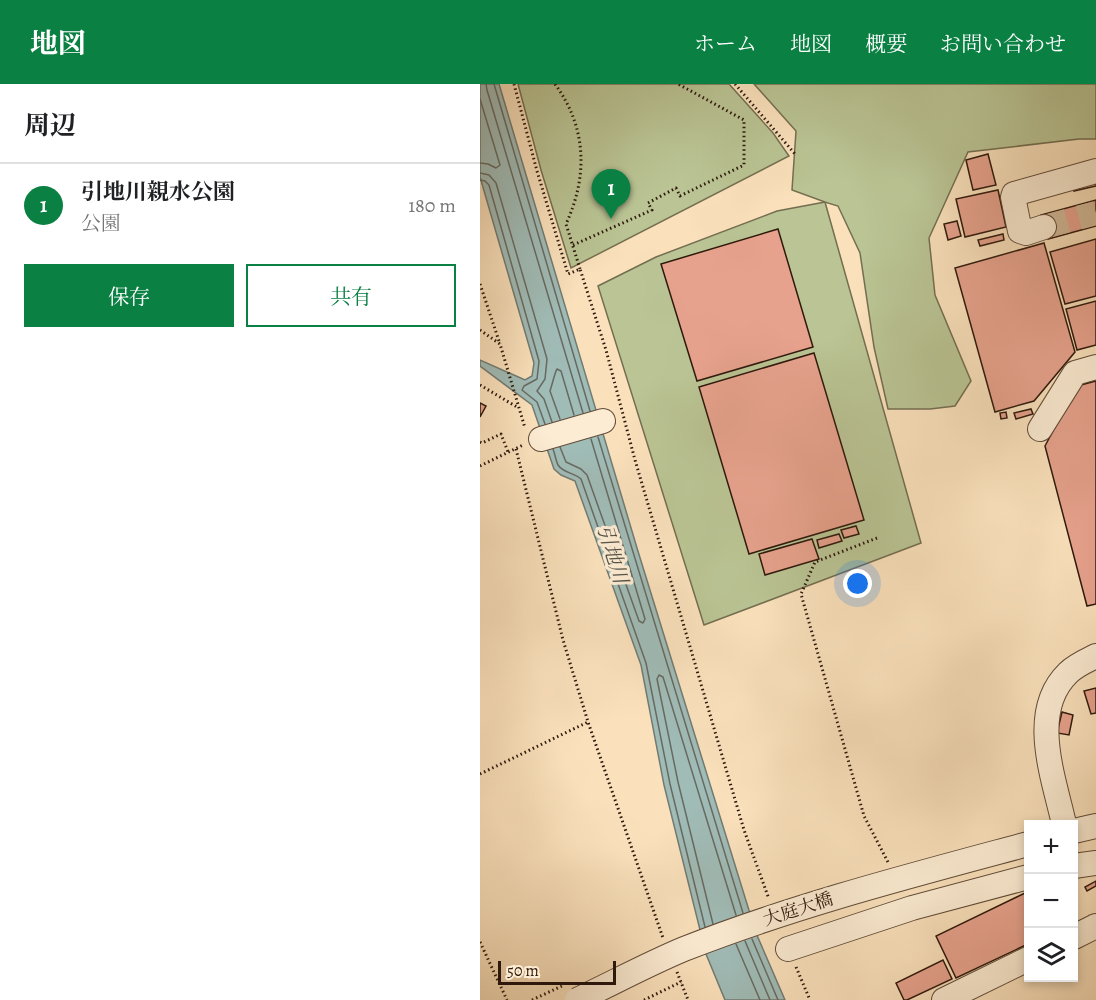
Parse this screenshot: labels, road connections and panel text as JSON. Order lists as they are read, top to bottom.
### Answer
{
  "streets": {
    "street": ["大庭大橋"]
  },
  "water": ["引地川"],
  "scale_bar": "50 m",
  "page": {
    "header": "地図",
    "nav": [
      "ホーム",
      "地図",
      "概要",
      "お問い合わせ"
    ],
    "heading": "周辺",
    "list": [
      {
        "mark": "1",
        "name": "引地川親水公園",
        "note": "公園",
        "value": "180 m"
      }
    ],
    "pins": "1",
    "buttons": ["保存", "共有"],
    "map_buttons": ["+", "−"],
    "scale": "50 m"
  }
}
